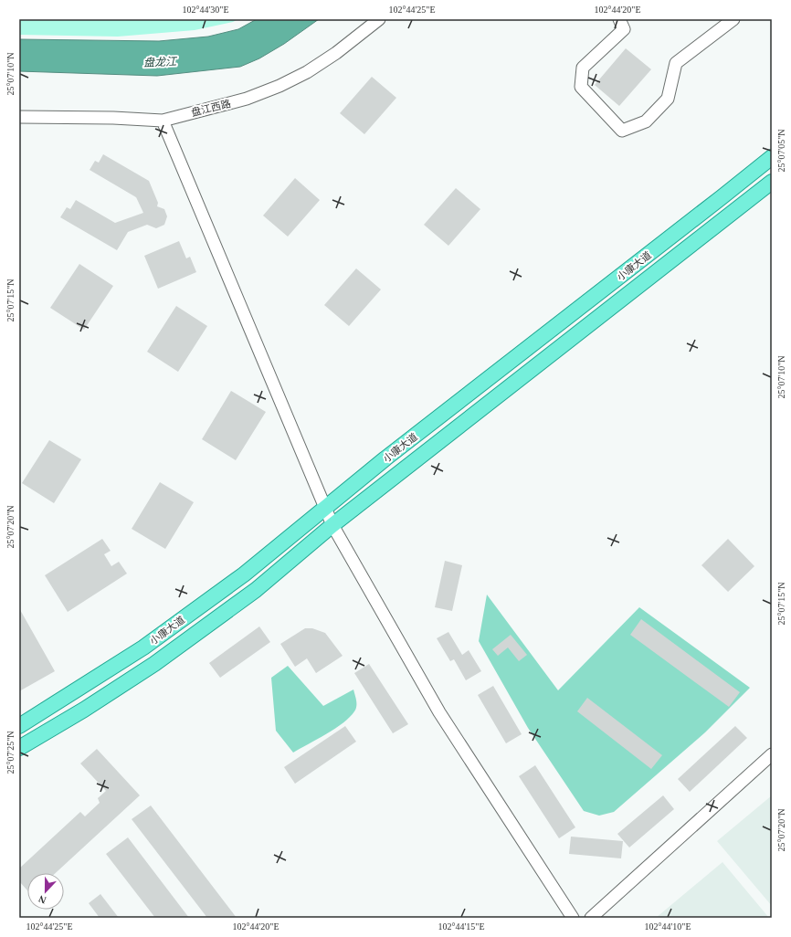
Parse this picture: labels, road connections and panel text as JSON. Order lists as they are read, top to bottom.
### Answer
{
  "streets": {
    "main road": ["小康大道"],
    "street": ["盘江西路"]
  },
  "water": ["盘龙江"],
  "north": "bottom",
  "coordinates": [
    "102°44'30\"E",
    "102°44'25\"E",
    "102°44'20\"E",
    "25°07'10\"N",
    "25°07'05\"N",
    "25°07'15\"N",
    "25°07'20\"N",
    "25°07'25\"N",
    "102°44'15\"E",
    "102°44'10\"E"
  ]
}
